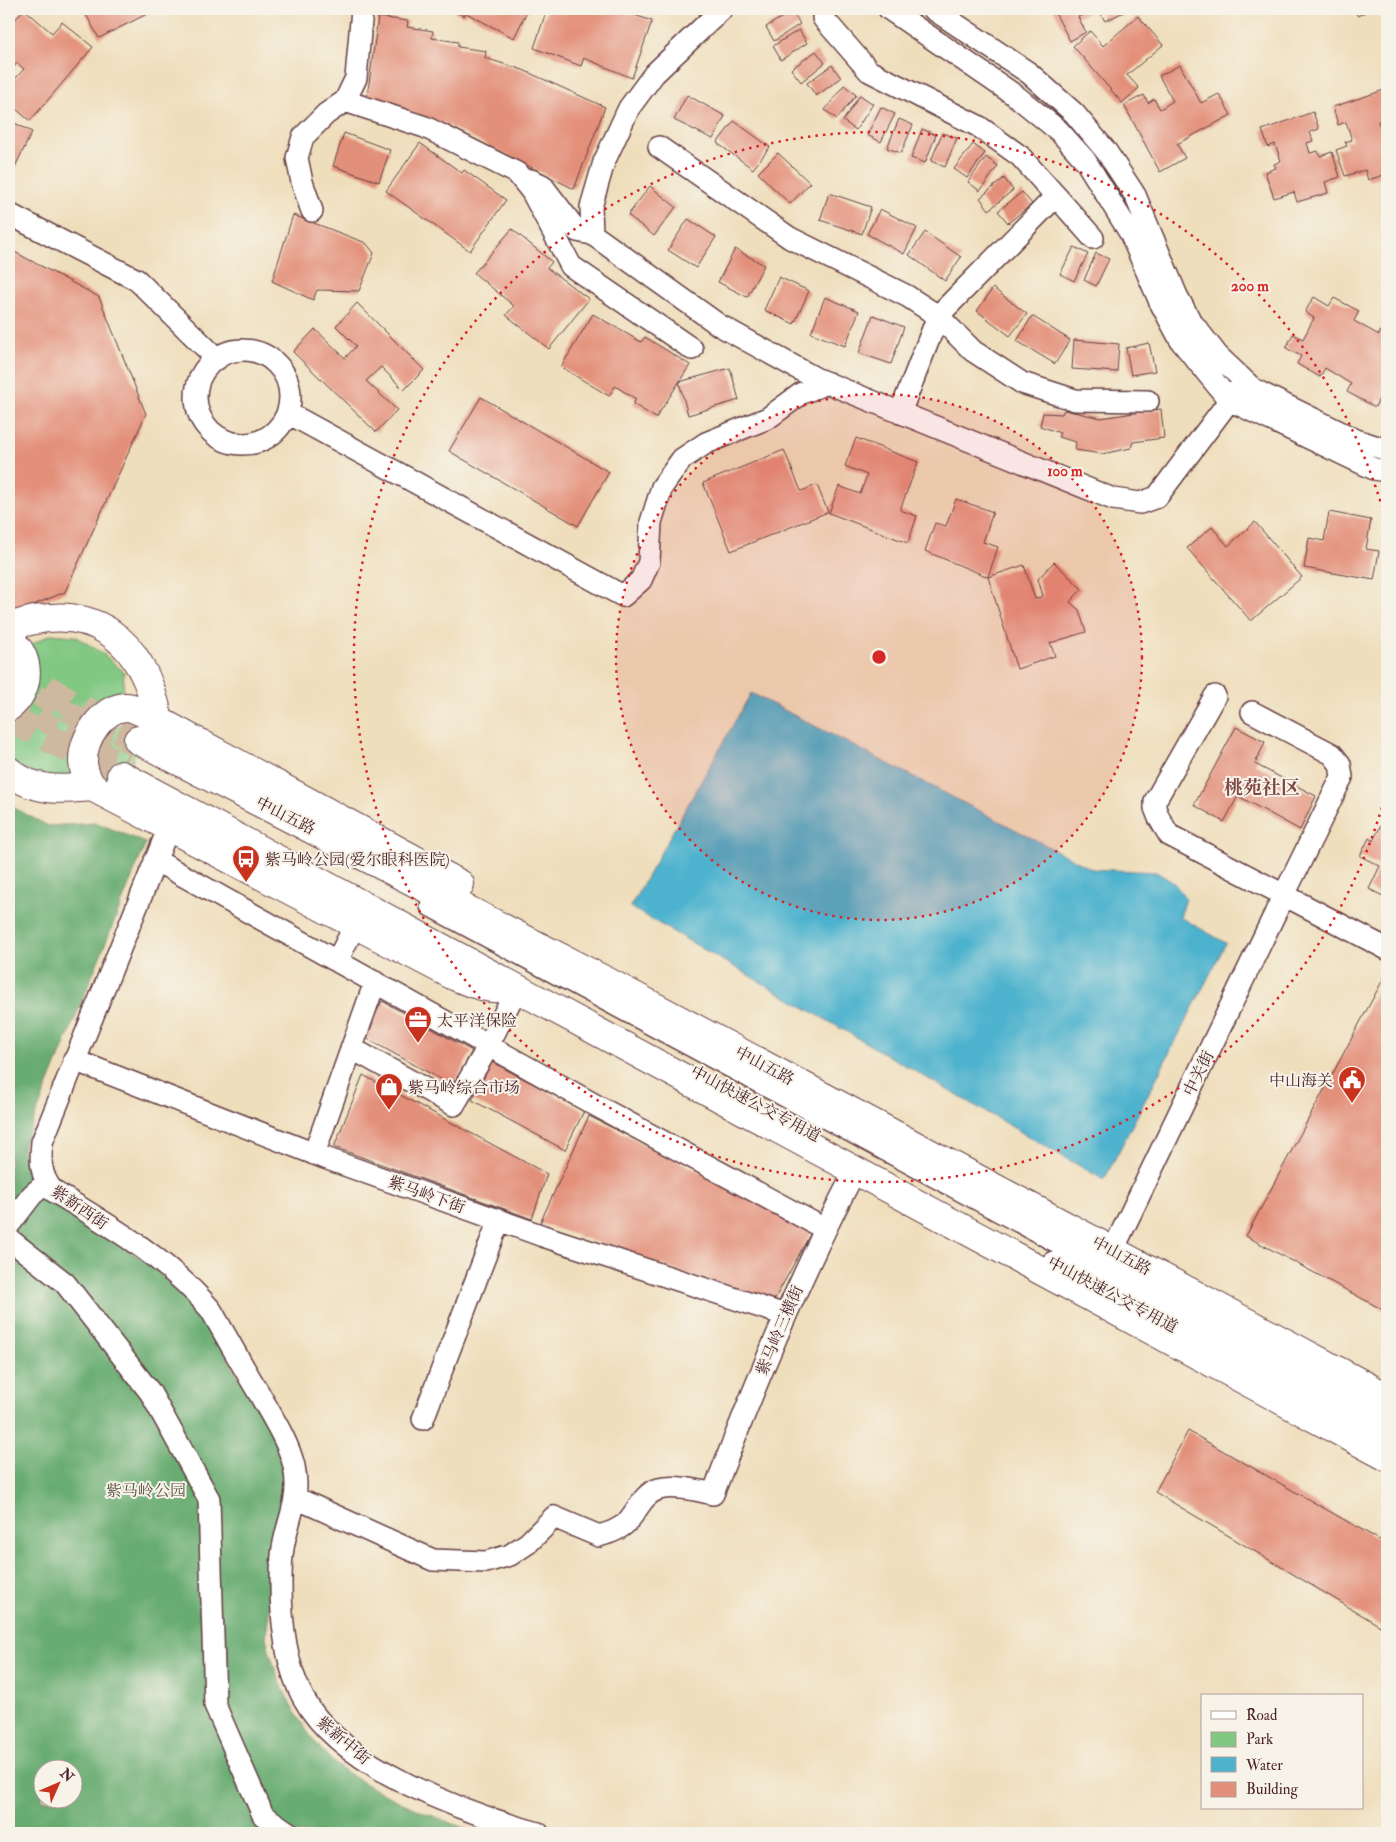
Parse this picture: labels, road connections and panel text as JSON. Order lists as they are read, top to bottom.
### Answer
{
  "streets": {
    "main road": ["中山五路"],
    "street": [
      "中关街",
      "中山快速公交专用道",
      "紫马岭下街",
      "紫新西街",
      "紫马岭三横街",
      "紫新中街"
    ]
  },
  "crossings": [
    ["中山五路", "中关街"],
    ["中山五路", "中山快速公交专用道"],
    ["紫马岭下街", "紫新西街"],
    ["紫马岭下街", "紫马岭三横街"],
    ["紫新西街", "紫马岭三横街"],
    ["紫新西街", "紫新中街"],
    ["紫马岭三横街", "紫新中街"]
  ],
  "districts": ["桃苑社区"],
  "parks": ["紫马岭公园"],
  "places": {
    "bus stop": ["紫马岭公园(爱尔眼科医院)"],
    "office": ["太平洋保险"],
    "public building": ["中山海关"],
    "shop": ["紫马岭综合市场"]
  },
  "legend": [
    "Road",
    "Park",
    "Water",
    "Building"
  ],
  "north": "top right",
  "rings": ["200 m", "100 m"]
}
